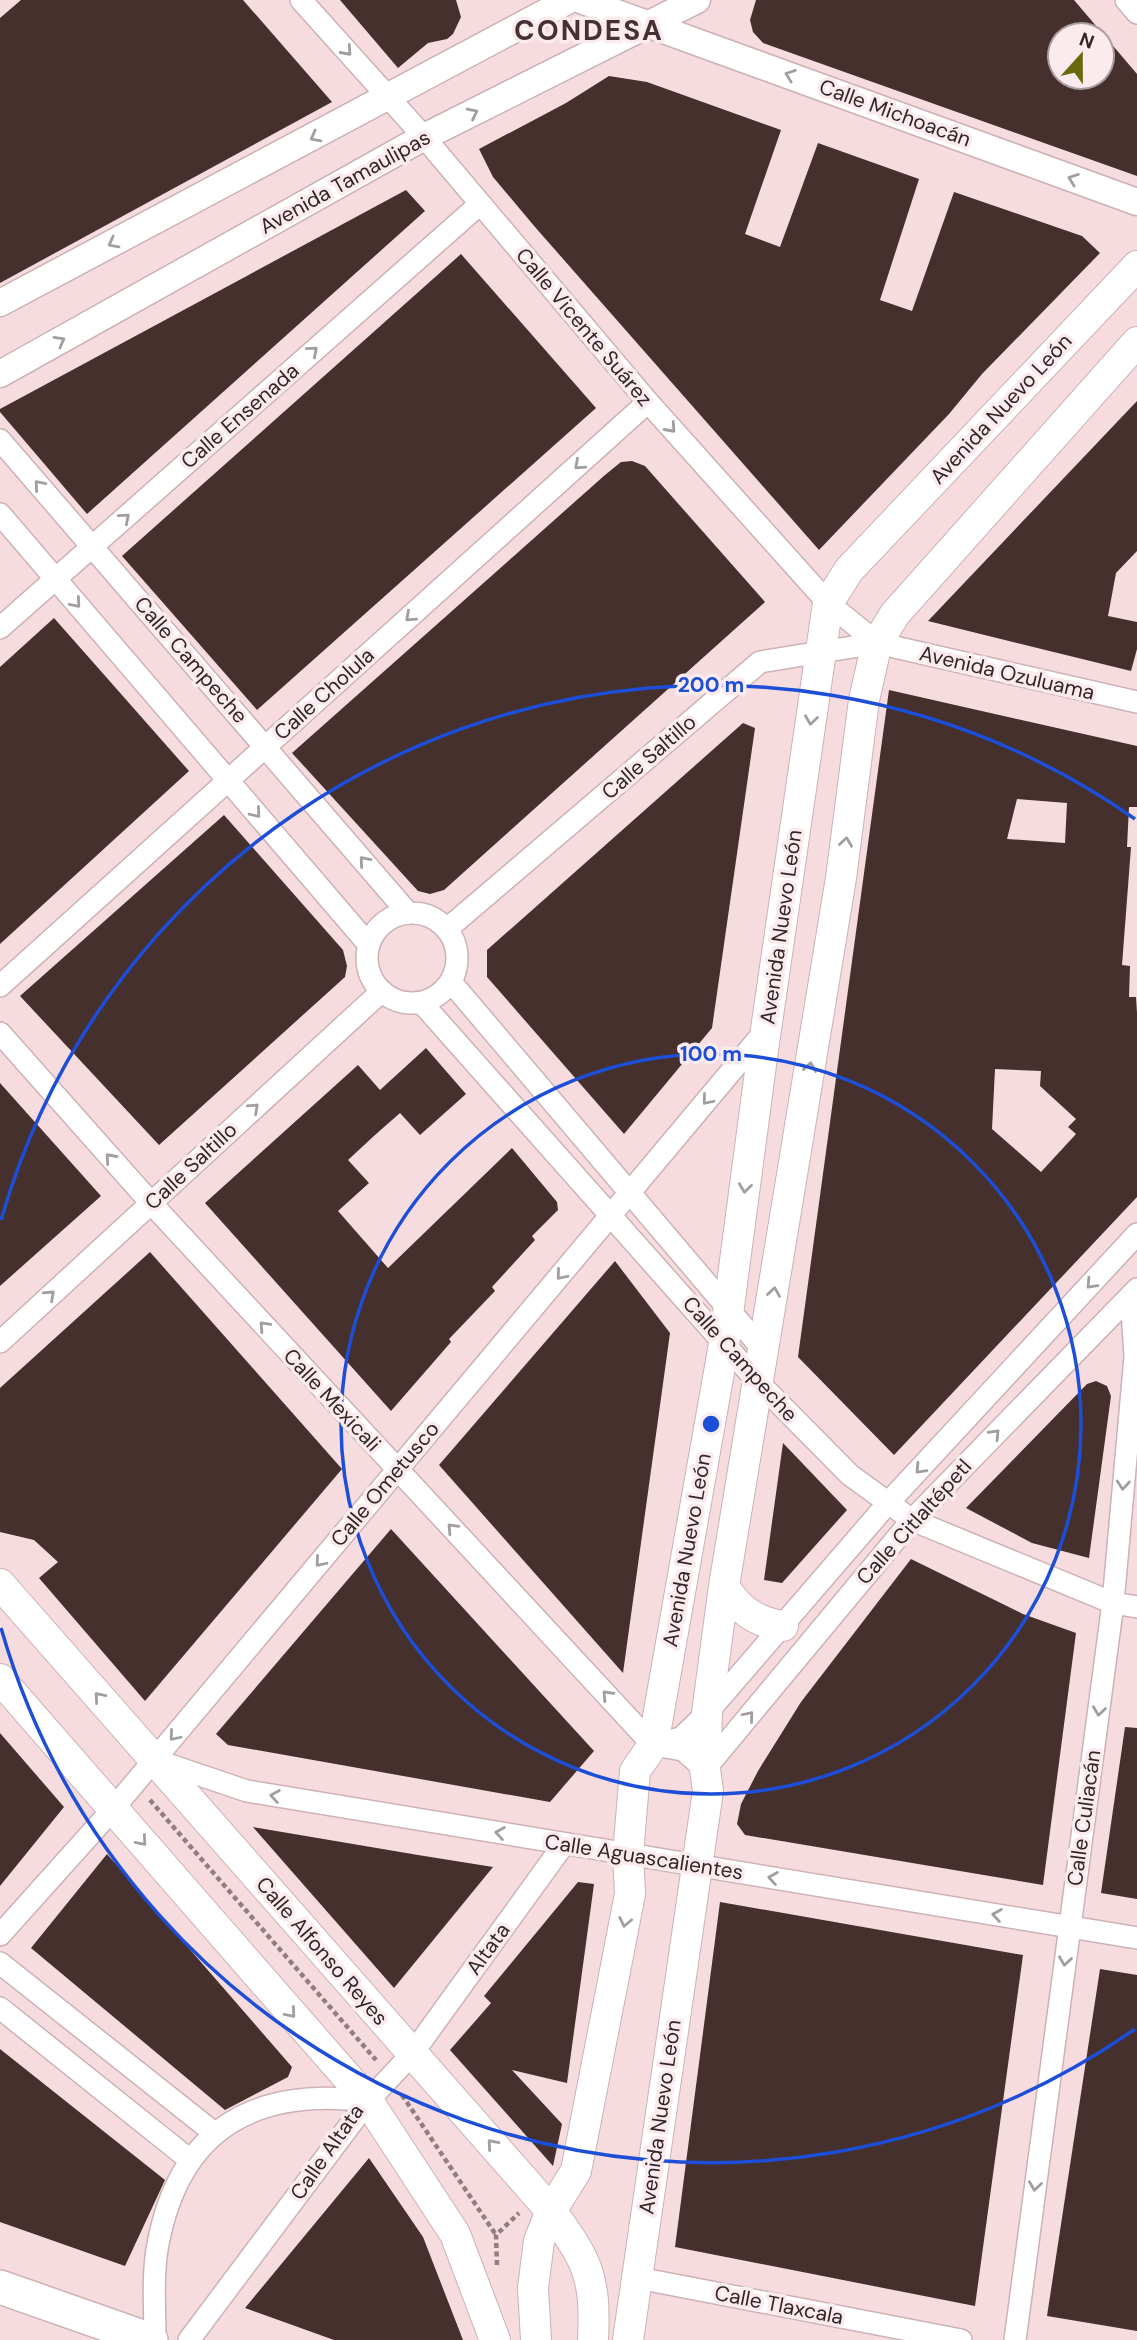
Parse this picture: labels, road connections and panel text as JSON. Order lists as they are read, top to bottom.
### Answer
{
  "streets": {
    "main road": ["Avenida Nuevo León", "Calle Alfonso Reyes"],
    "street": [
      "Calle Michoacán",
      "Avenida Tamaulipas",
      "Calle Vicente Suárez",
      "Calle Ensenada",
      "Calle Campeche",
      "Avenida Ozuluama",
      "Calle Cholula",
      "Calle Saltillo",
      "Calle Mexicali",
      "Calle Ometusco",
      "Calle Citlaltépetl",
      "Calle Culiacán",
      "Calle Aguascalientes",
      "Altata",
      "Calle Altata",
      "Calle Tlaxcala"
    ]
  },
  "crossings": [
    ["Calle Michoacán", "Avenida Tamaulipas"],
    ["Avenida Tamaulipas", "Calle Vicente Suárez"],
    ["Calle Vicente Suárez", "Avenida Nuevo León"],
    ["Calle Vicente Suárez", "Calle Ensenada"],
    ["Calle Vicente Suárez", "Avenida Ozuluama"],
    ["Calle Vicente Suárez", "Calle Cholula"],
    ["Calle Vicente Suárez", "Calle Saltillo"],
    ["Avenida Nuevo León", "Calle Campeche"],
    ["Avenida Nuevo León", "Avenida Ozuluama"],
    ["Avenida Nuevo León", "Calle Saltillo"],
    ["Avenida Nuevo León", "Calle Mexicali"],
    ["Avenida Nuevo León", "Calle Ometusco"],
    ["Avenida Nuevo León", "Calle Citlaltépetl"],
    ["Avenida Nuevo León", "Calle Aguascalientes"],
    ["Avenida Nuevo León", "Calle Alfonso Reyes"],
    ["Avenida Nuevo León", "Calle Tlaxcala"],
    ["Calle Ensenada", "Calle Campeche"],
    ["Calle Campeche", "Calle Cholula"],
    ["Calle Campeche", "Calle Saltillo"],
    ["Calle Campeche", "Calle Ometusco"],
    ["Calle Campeche", "Calle Citlaltépetl"],
    ["Calle Campeche", "Calle Culiacán"],
    ["Avenida Ozuluama", "Calle Saltillo"],
    ["Calle Saltillo", "Calle Mexicali"],
    ["Calle Mexicali", "Calle Ometusco"],
    ["Calle Ometusco", "Calle Aguascalientes"],
    ["Calle Ometusco", "Calle Alfonso Reyes"],
    ["Calle Citlaltépetl", "Calle Culiacán"],
    ["Calle Culiacán", "Calle Aguascalientes"],
    ["Calle Aguascalientes", "Altata"],
    ["Calle Aguascalientes", "Calle Alfonso Reyes"],
    ["Altata", "Calle Alfonso Reyes"],
    ["Altata", "Calle Altata"]
  ],
  "one_way": [
    "Calle Michoacán",
    "Calle Vicente Suárez",
    "Calle Cholula",
    "Calle Saltillo",
    "Calle Mexicali",
    "Calle Ometusco",
    "Calle Culiacán",
    "Calle Aguascalientes"
  ],
  "districts": ["CONDESA"],
  "north": "top",
  "rings": ["200 m", "100 m"]
}
